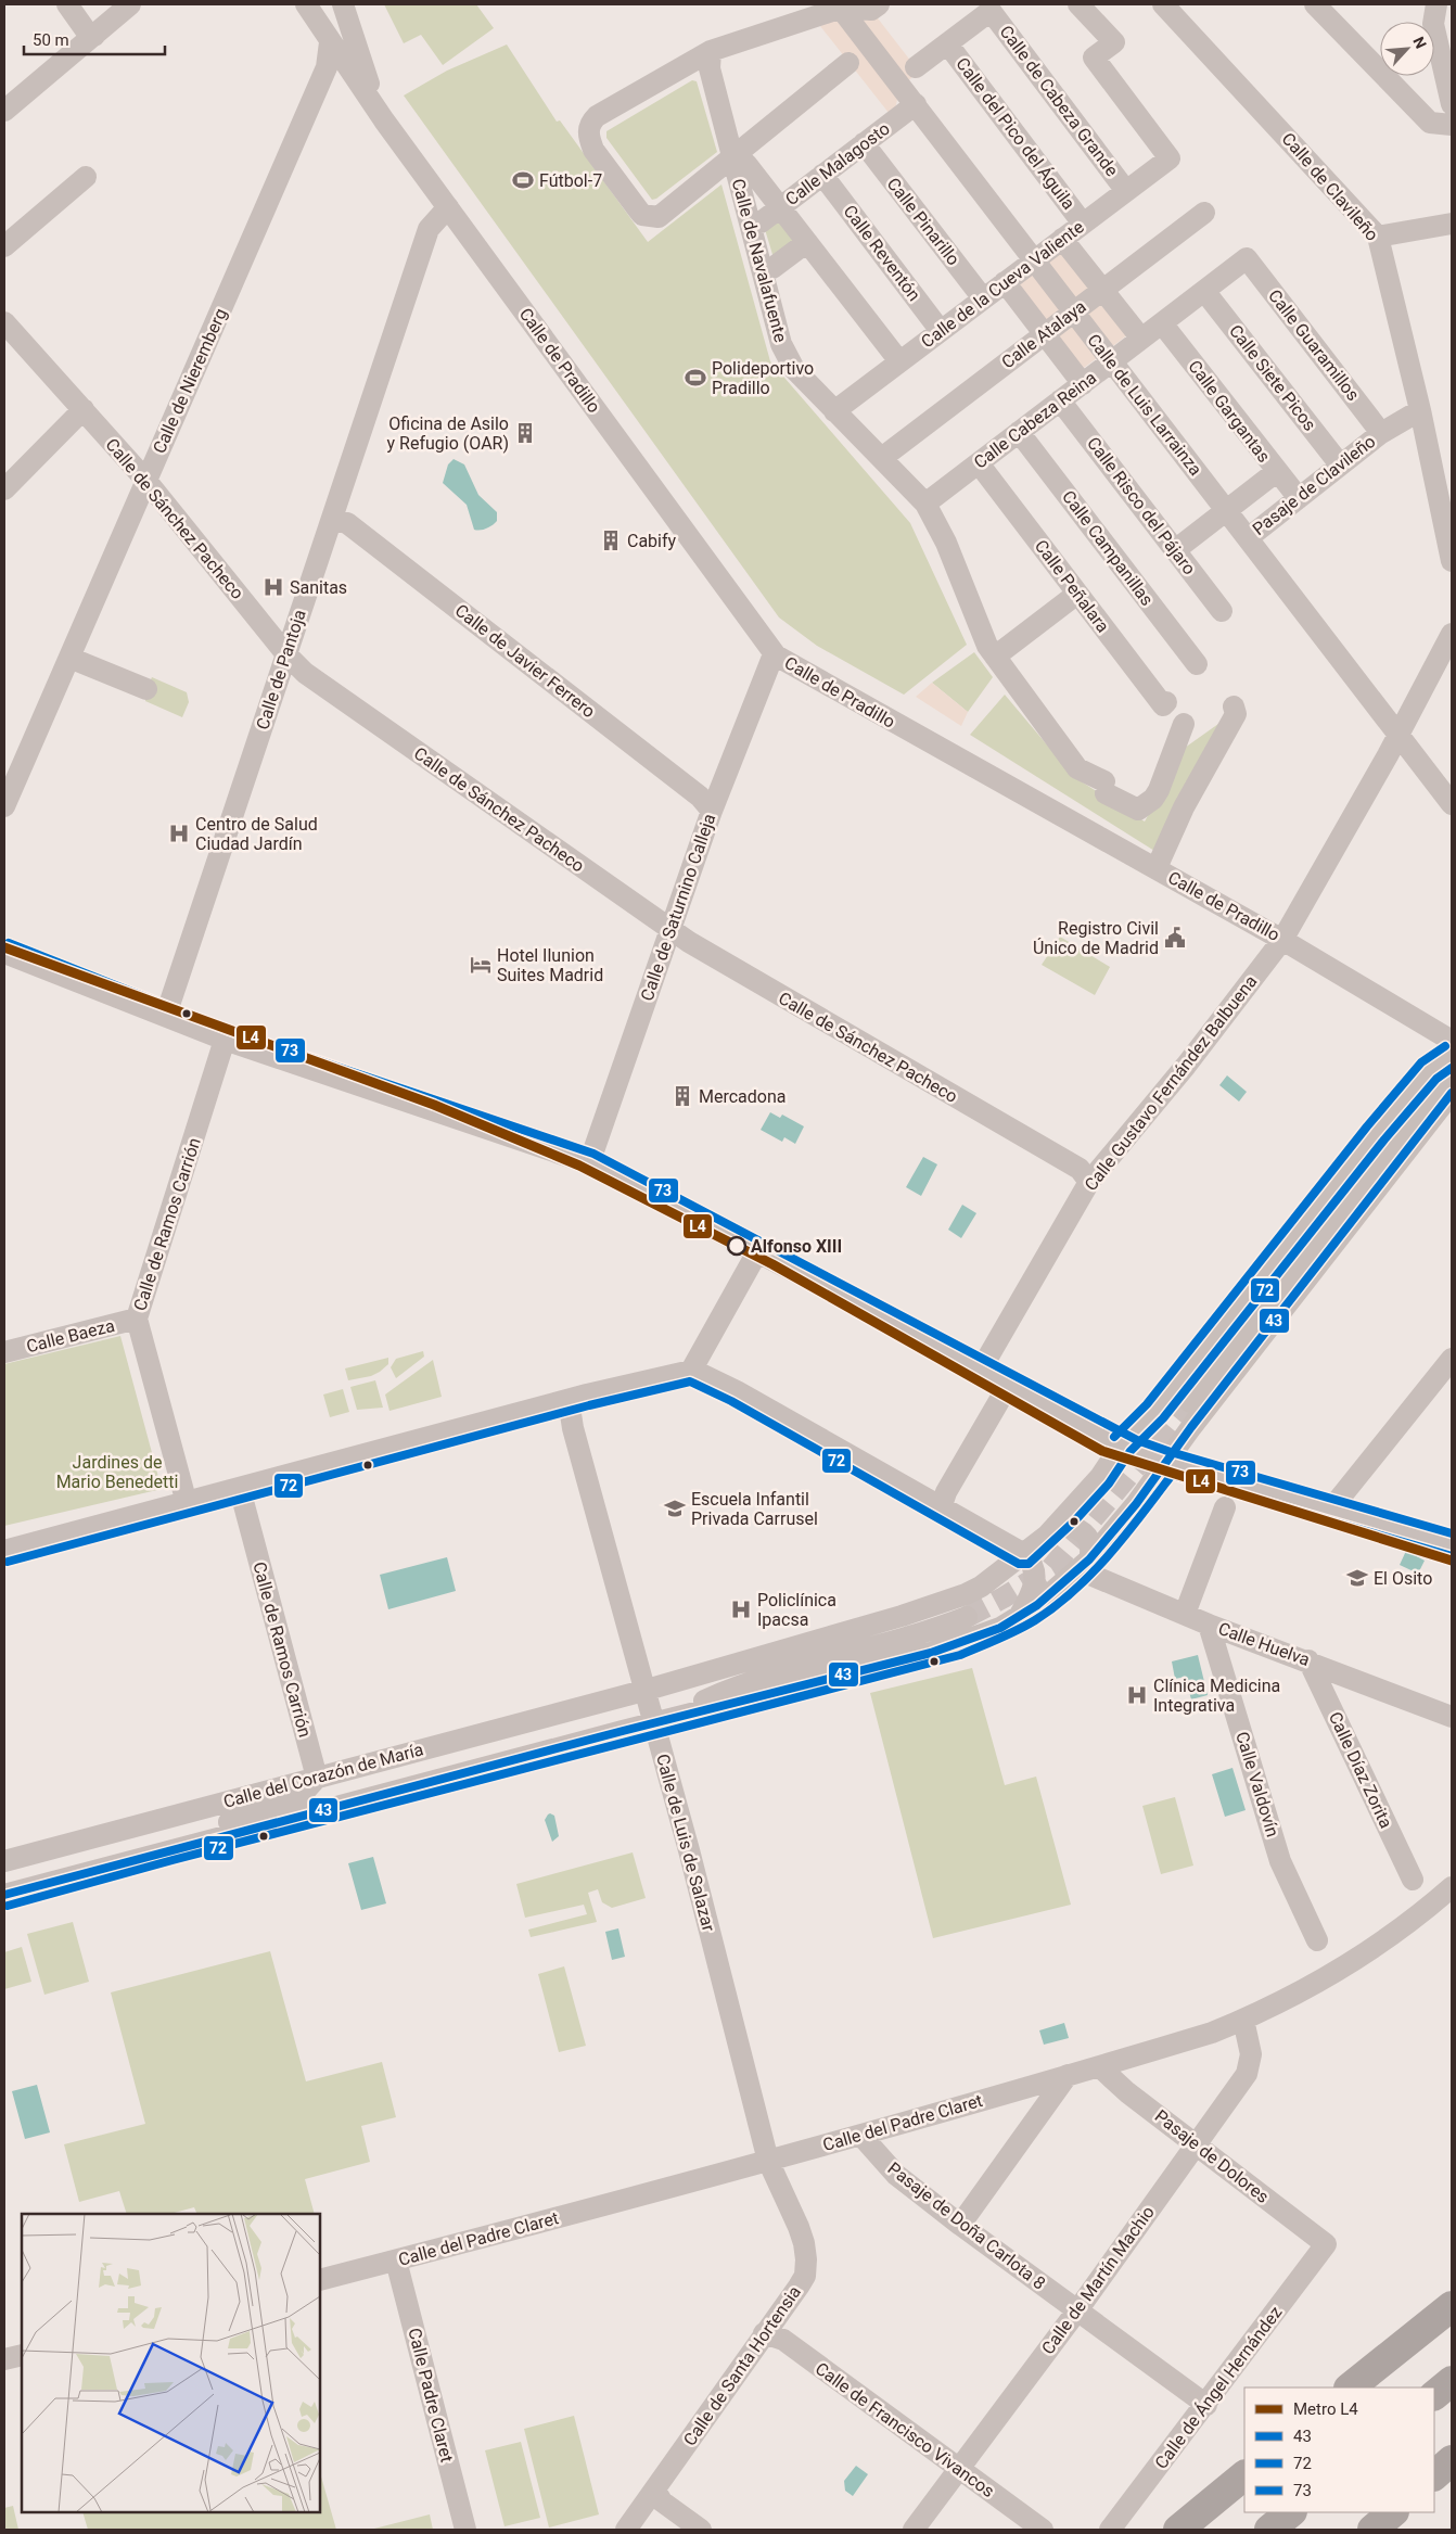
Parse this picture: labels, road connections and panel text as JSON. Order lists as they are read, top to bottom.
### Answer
{
  "streets": {
    "street": [
      "Calle de Cabeza Grande",
      "Calle del Pico del Águila",
      "Calle Malagosto",
      "Calle de Clavileño",
      "Calle Pinarillo",
      "Calle Reventón",
      "Calle de Navalafuente",
      "Calle de la Cueva Valiente",
      "Calle Atalaya",
      "Calle Guaramillos",
      "Calle de Pradillo",
      "Calle Siete Picos",
      "Calle de Nieremberg",
      "Calle de Luis Larrainza",
      "Calle Gargantas",
      "Calle Cabeza Reina",
      "Pasaje de Clavileño",
      "Calle Risco del Pájaro",
      "Calle de Sánchez Pacheco",
      "Calle Campanillas",
      "Calle Peñalara",
      "Calle de Javier Ferrero",
      "Calle de Pantoja",
      "Calle de Saturnino Calleja",
      "Calle Gustavo Fernández Balbuena",
      "Calle de Ramos Carrión",
      "Calle Baeza",
      "Calle Huelva",
      "Calle Díaz Zorita",
      "Calle del Corazón de María",
      "Calle Valdovín",
      "Calle de Luis de Salazar",
      "Calle del Padre Claret",
      "Pasaje de Dolores",
      "Pasaje de Doña Carlota 8",
      "Calle de Martín Machio",
      "Calle de Santa Hortensia",
      "Calle de Ángel Hernández",
      "Calle Padre Claret",
      "Calle de Francisco Vivancos"
    ]
  },
  "crossings": [
    ["Calle de Cabeza Grande", "Calle del Pico del Águila"],
    ["Calle de Cabeza Grande", "Calle de la Cueva Valiente"],
    ["Calle del Pico del Águila", "Calle de la Cueva Valiente"],
    ["Calle Malagosto", "Calle Pinarillo"],
    ["Calle Malagosto", "Calle Reventón"],
    ["Calle Malagosto", "Calle de Luis Larrainza"],
    ["Calle Pinarillo", "Calle de la Cueva Valiente"],
    ["Calle Reventón", "Calle de la Cueva Valiente"],
    ["Calle de Navalafuente", "Calle de la Cueva Valiente"],
    ["Calle de Navalafuente", "Calle Atalaya"],
    ["Calle de Navalafuente", "Calle Cabeza Reina"],
    ["Calle de la Cueva Valiente", "Calle de Luis Larrainza"],
    ["Calle Atalaya", "Calle de Luis Larrainza"],
    ["Calle Guaramillos", "Calle Cabeza Reina"],
    ["Calle Guaramillos", "Pasaje de Clavileño"],
    ["Calle de Pradillo", "Calle de Nieremberg"],
    ["Calle de Pradillo", "Calle de Pantoja"],
    ["Calle de Pradillo", "Calle de Saturnino Calleja"],
    ["Calle de Pradillo", "Calle Gustavo Fernández Balbuena"],
    ["Calle Siete Picos", "Calle Cabeza Reina"],
    ["Calle Siete Picos", "Pasaje de Clavileño"],
    ["Calle de Nieremberg", "Calle de Sánchez Pacheco"],
    ["Calle de Luis Larrainza", "Calle Cabeza Reina"],
    ["Calle de Luis Larrainza", "Pasaje de Clavileño"],
    ["Calle de Luis Larrainza", "Calle Gustavo Fernández Balbuena"],
    ["Calle Gargantas", "Calle Cabeza Reina"],
    ["Calle Gargantas", "Pasaje de Clavileño"],
    ["Calle Cabeza Reina", "Calle Risco del Pájaro"],
    ["Calle Cabeza Reina", "Calle Campanillas"],
    ["Calle Cabeza Reina", "Calle Peñalara"],
    ["Calle de Sánchez Pacheco", "Calle de Pantoja"],
    ["Calle de Sánchez Pacheco", "Calle de Saturnino Calleja"],
    ["Calle de Sánchez Pacheco", "Calle Gustavo Fernández Balbuena"],
    ["Calle de Javier Ferrero", "Calle de Pantoja"],
    ["Calle de Javier Ferrero", "Calle de Saturnino Calleja"],
    ["Calle de Ramos Carrión", "Calle Baeza"],
    ["Calle de Ramos Carrión", "Calle del Corazón de María"],
    ["Calle Huelva", "Calle Díaz Zorita"],
    ["Calle Huelva", "Calle del Corazón de María"],
    ["Calle Huelva", "Calle Valdovín"],
    ["Calle del Corazón de María", "Calle de Luis de Salazar"],
    ["Calle de Luis de Salazar", "Calle del Padre Claret"],
    ["Calle de Luis de Salazar", "Calle de Santa Hortensia"],
    ["Calle del Padre Claret", "Pasaje de Dolores"],
    ["Calle del Padre Claret", "Pasaje de Doña Carlota 8"],
    ["Calle del Padre Claret", "Calle de Martín Machio"],
    ["Calle del Padre Claret", "Calle de Santa Hortensia"],
    ["Calle del Padre Claret", "Calle Padre Claret"],
    ["Pasaje de Dolores", "Calle de Martín Machio"],
    ["Pasaje de Dolores", "Calle de Ángel Hernández"],
    ["Pasaje de Doña Carlota 8", "Calle de Martín Machio"],
    ["Pasaje de Doña Carlota 8", "Calle de Ángel Hernández"],
    ["Calle de Martín Machio", "Calle de Francisco Vivancos"],
    ["Calle de Santa Hortensia", "Calle de Francisco Vivancos"]
  ],
  "parks": ["Jardines de Mario Benedetti"],
  "places": {
    "sports": ["Fútbol-7", "Polideportivo Pradillo"],
    "building": ["Oficina de Asilo y Refugio (OAR)", "Cabify", "Mercadona"],
    "hospital": [
      "Sanitas",
      "Centro de Salud Ciudad Jardín",
      "Policlínica Ipacsa",
      "Clínica Medicina Integrativa"
    ],
    "public building": ["Registro Civil Único de Madrid"],
    "hotel": ["Hotel Ilunion Suites Madrid"],
    "other": ["Alfonso XIII"],
    "school or university": ["Escuela Infantil Privada Carrusel", "El Osito"]
  },
  "lines": [
    "transit line 73",
    "metro line L4",
    "transit line 72",
    "transit line 43"
  ],
  "legend": [
    "Metro L4",
    "43",
    "72",
    "73"
  ],
  "scale_bar": "50 m",
  "north": "top right"
}
